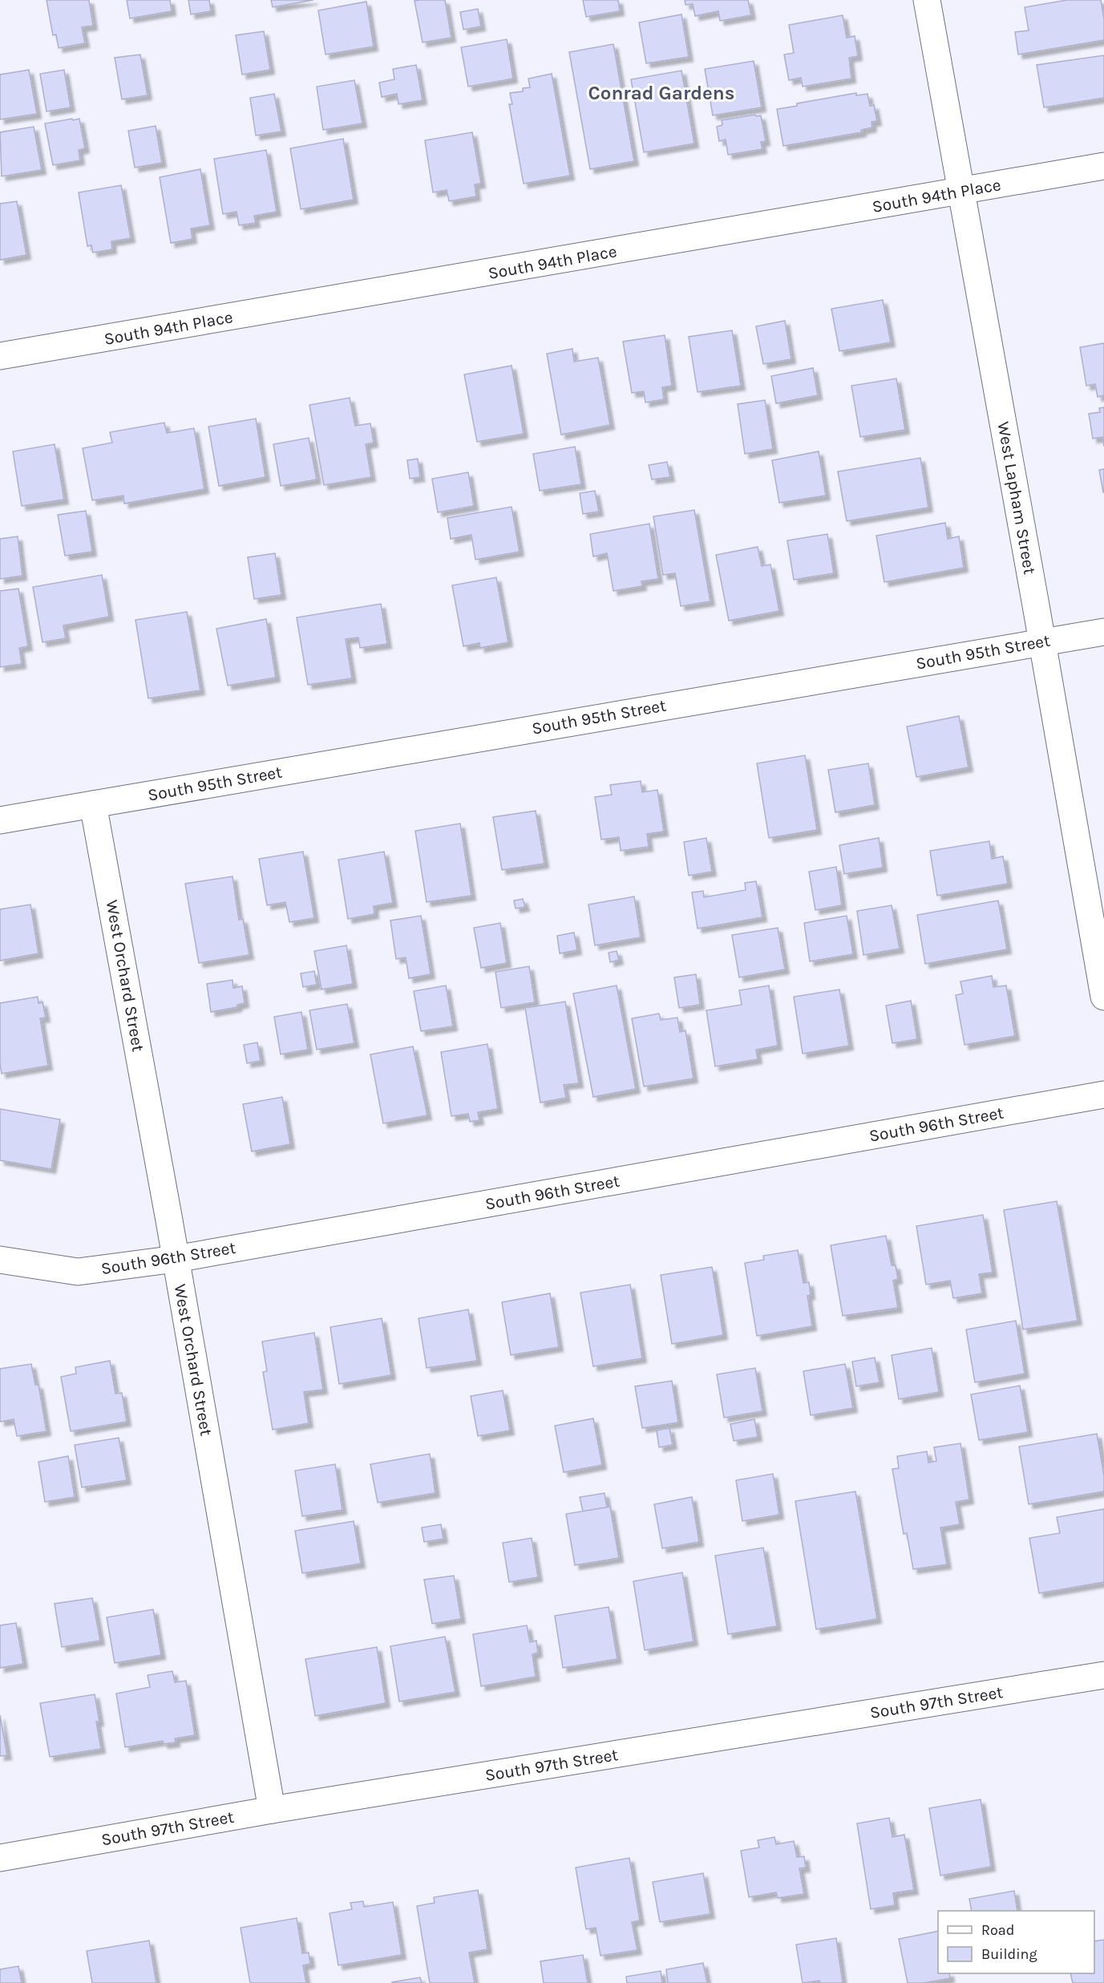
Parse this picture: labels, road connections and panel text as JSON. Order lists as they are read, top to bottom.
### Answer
{
  "streets": {
    "street": [
      "South 94th Place",
      "West Lapham Street",
      "South 95th Street",
      "West Orchard Street",
      "South 96th Street",
      "South 97th Street"
    ]
  },
  "crossings": [
    ["South 94th Place", "West Lapham Street"],
    ["West Lapham Street", "South 95th Street"],
    ["South 95th Street", "West Orchard Street"],
    ["West Orchard Street", "South 96th Street"],
    ["West Orchard Street", "South 97th Street"]
  ],
  "districts": ["Conrad Gardens"],
  "legend": ["Road", "Building"]
}
